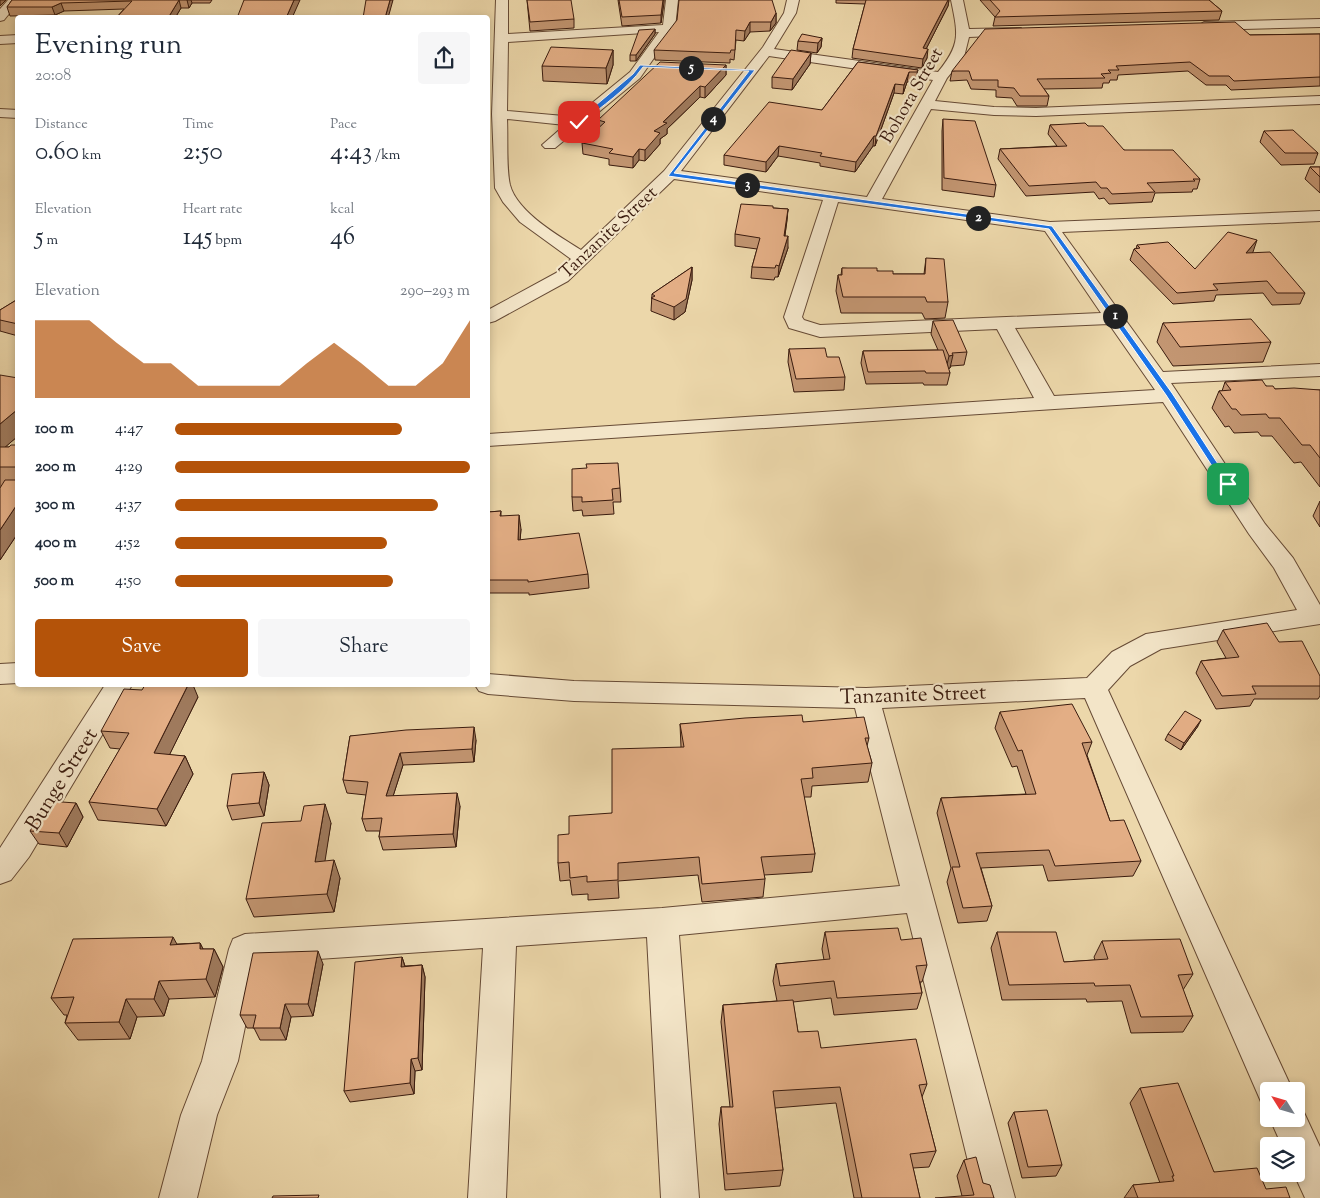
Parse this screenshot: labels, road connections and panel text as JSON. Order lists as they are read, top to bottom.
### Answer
{
  "streets": {
    "street": ["Bohora Street", "Tanzanite Street", "Bunge Street"]
  },
  "north": "top left",
  "page": {
    "heading": ["Evening run", "20:08"],
    "pins": [
      "5",
      "4",
      "3",
      "2",
      "1"
    ],
    "stats": [
      ["Distance", "0.60 km"],
      ["Time", "2:50"],
      ["Pace", "4:43 /km"],
      ["Elevation", "5 m"],
      ["Heart rate", "145 bpm"],
      ["kcal", "46"]
    ],
    "chart": ["Elevation", "290–293 m"],
    "list": [
      {
        "name": "100 m",
        "note": "4:47"
      },
      {
        "name": "200 m",
        "note": "4:29"
      },
      {
        "name": "300 m",
        "note": "4:37"
      },
      {
        "name": "400 m",
        "note": "4:52"
      },
      {
        "name": "500 m",
        "note": "4:50"
      }
    ],
    "buttons": ["Save", "Share"]
  }
}
